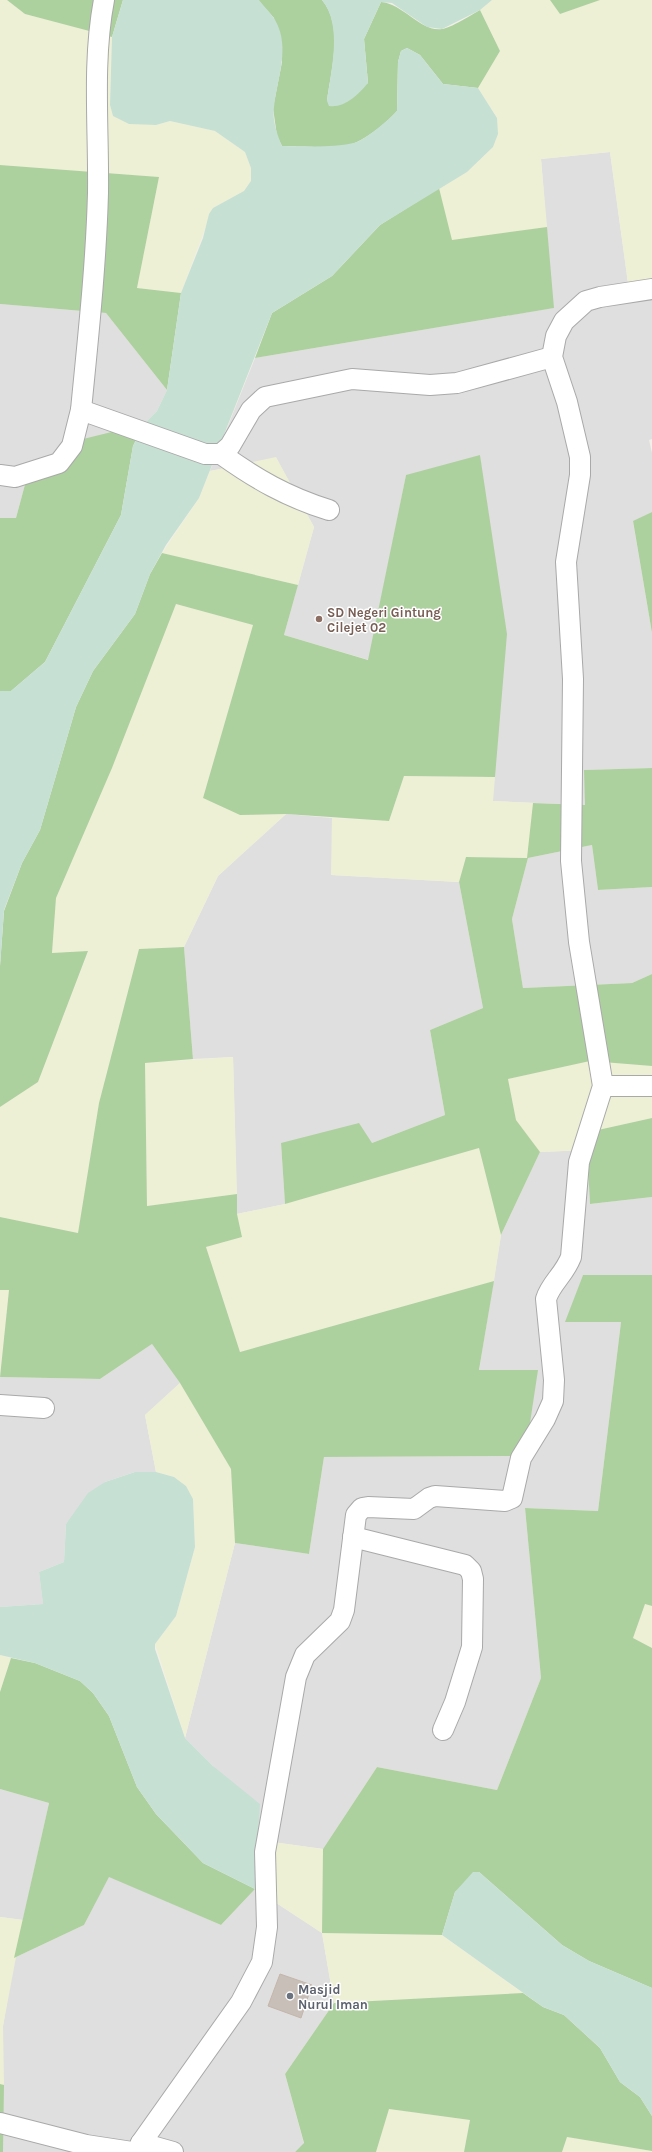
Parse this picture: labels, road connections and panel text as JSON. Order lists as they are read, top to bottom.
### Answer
{
  "places": ["SD Negeri Gintung Cilejet 02", "Masjid Nurul Iman"]
}
